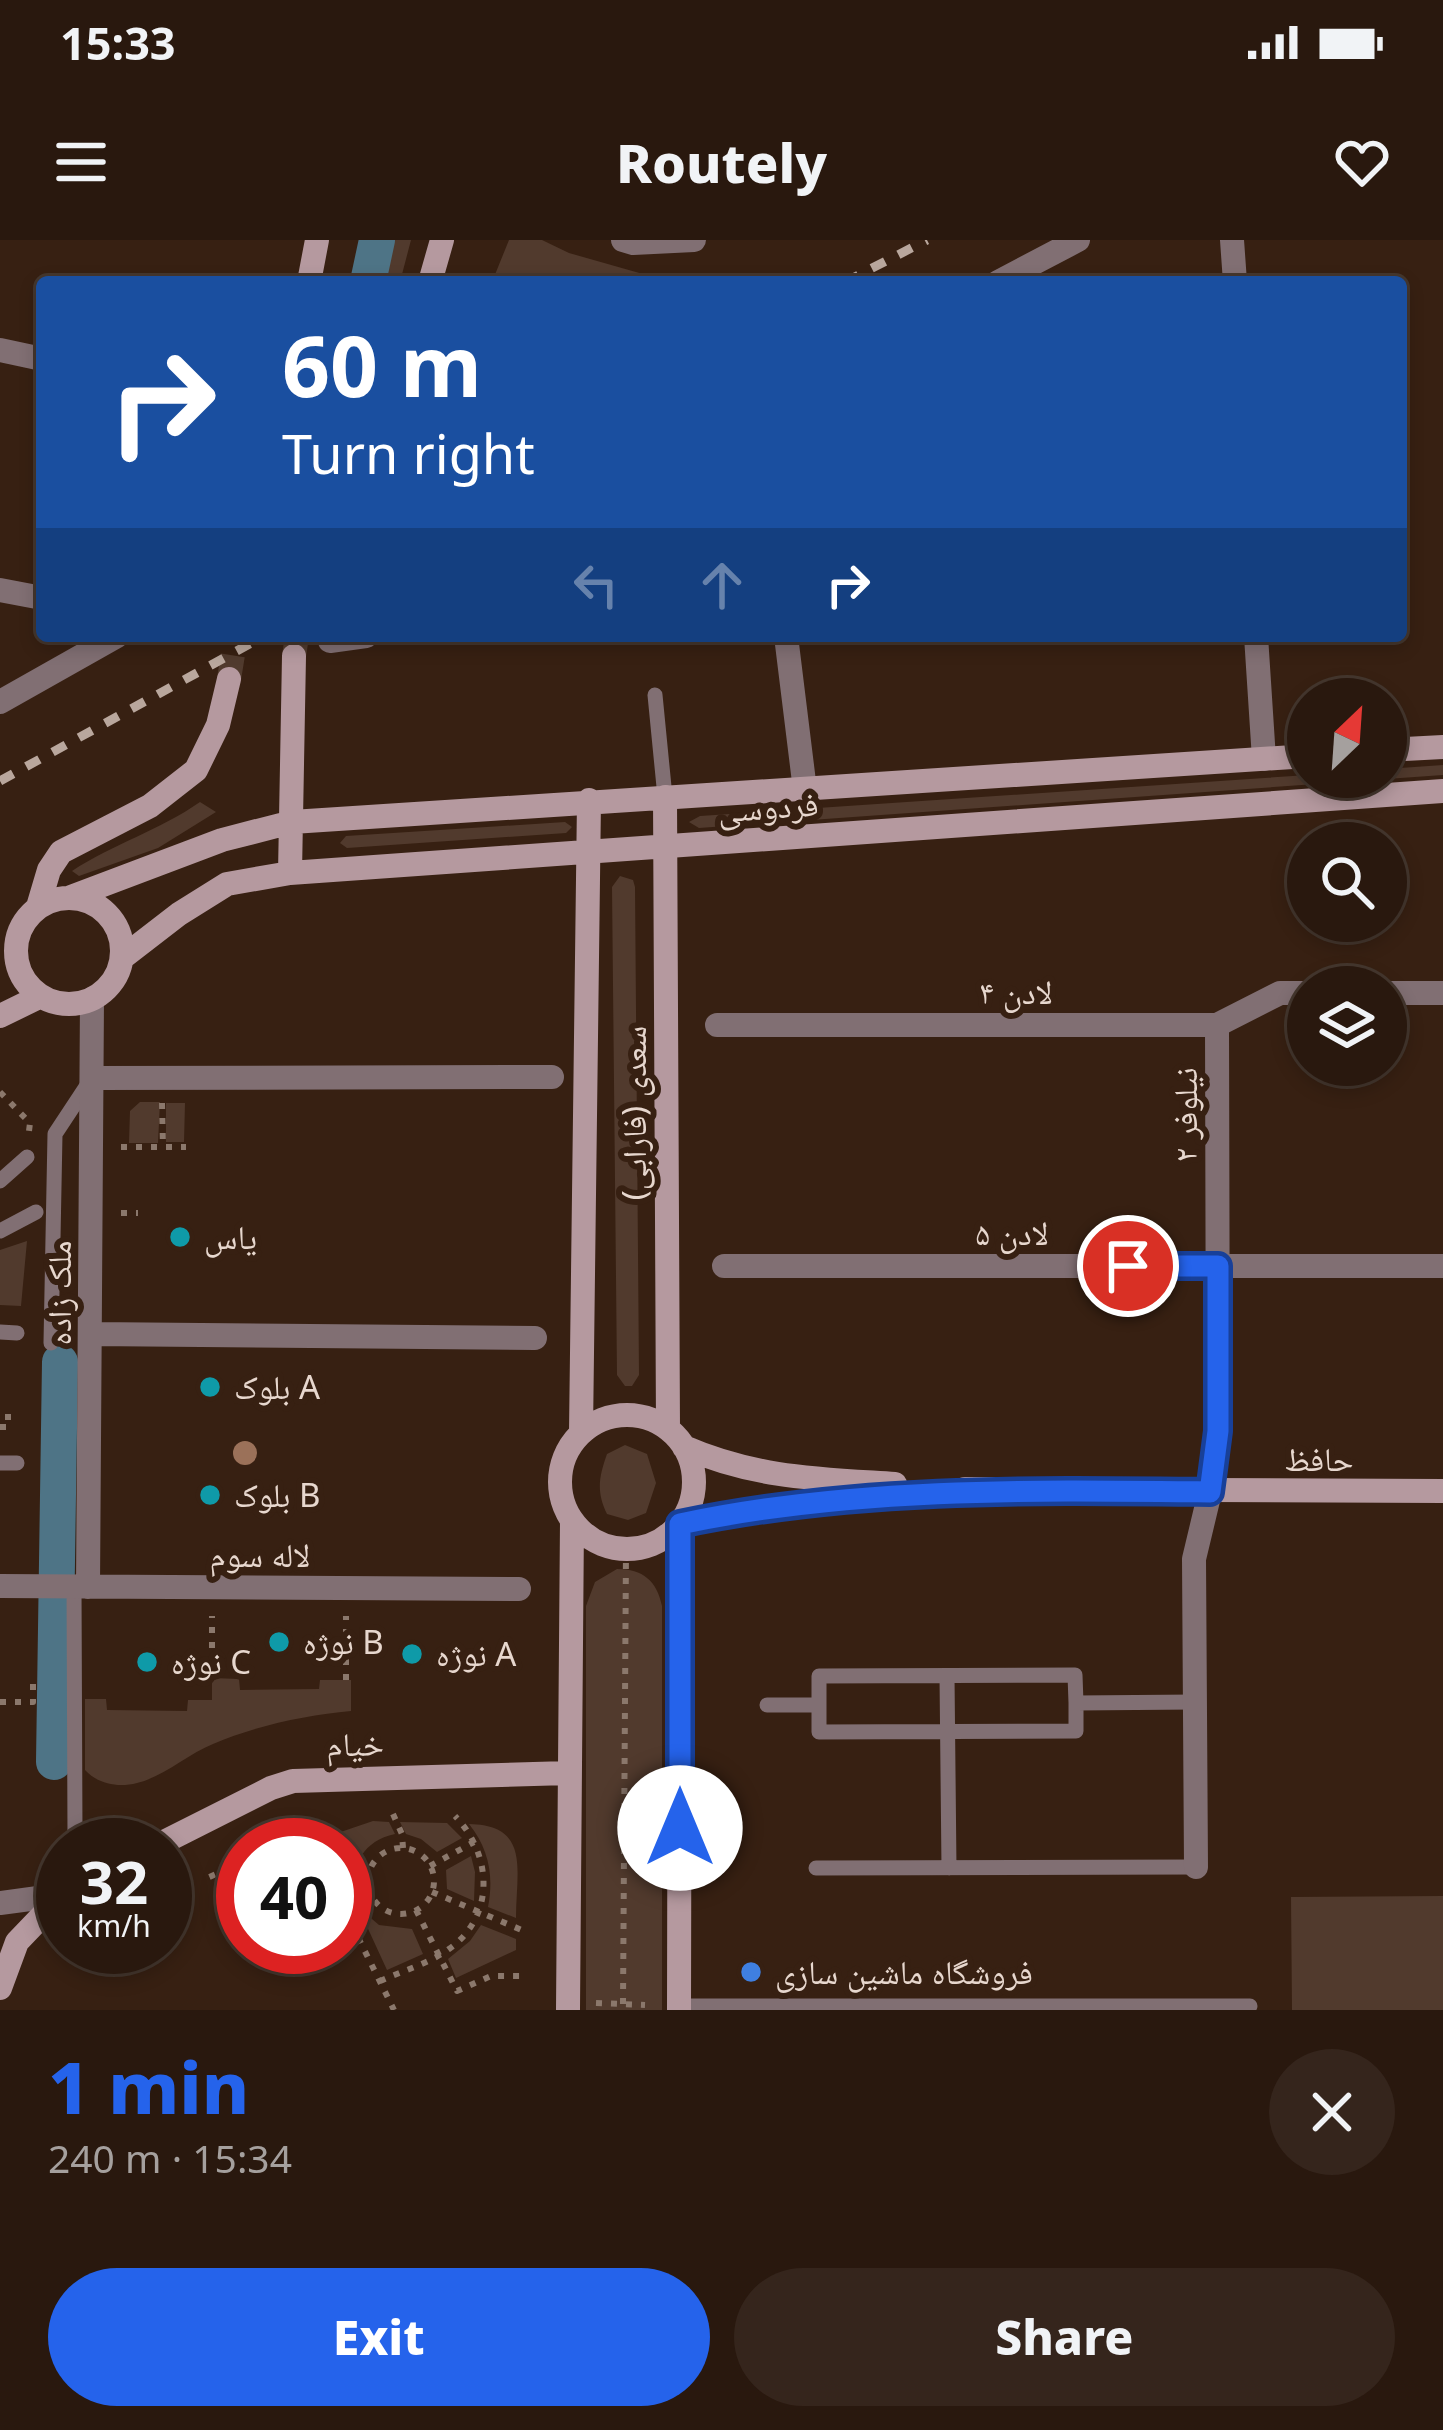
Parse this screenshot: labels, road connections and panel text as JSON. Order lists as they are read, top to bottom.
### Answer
{
  "streets": {
    "street": [
      "فردوسی",
      "لادن ۴",
      "سعدی (فارابی)",
      "نیلوفر ۲",
      "لادن ۵",
      "ملک زاده",
      "حافظ",
      "لاله سوم",
      "خیام"
    ]
  },
  "crossings": [
    ["فردوسی", "سعدی (فارابی)"],
    ["فردوسی", "ملک زاده"],
    ["لادن ۴", "نیلوفر ۲"],
    ["نیلوفر ۲", "لادن ۵"],
    ["نیلوفر ۲", "حافظ"],
    ["ملک زاده", "لاله سوم"]
  ],
  "places": [
    "یاس",
    "بلوک A",
    "بلوک B",
    "نوژه B",
    "نوژه A",
    "نوژه C",
    "فروشگاه ماشین سازی"
  ],
  "north": "top right",
  "page": {
    "status": "15:33",
    "header": "Routely",
    "turn": ["60 m", "Turn right"],
    "speed": "32 km/h",
    "limit": "40",
    "heading": ["1 min", "240 m · 15:34"],
    "buttons": ["Exit", "Share"]
  }
}
